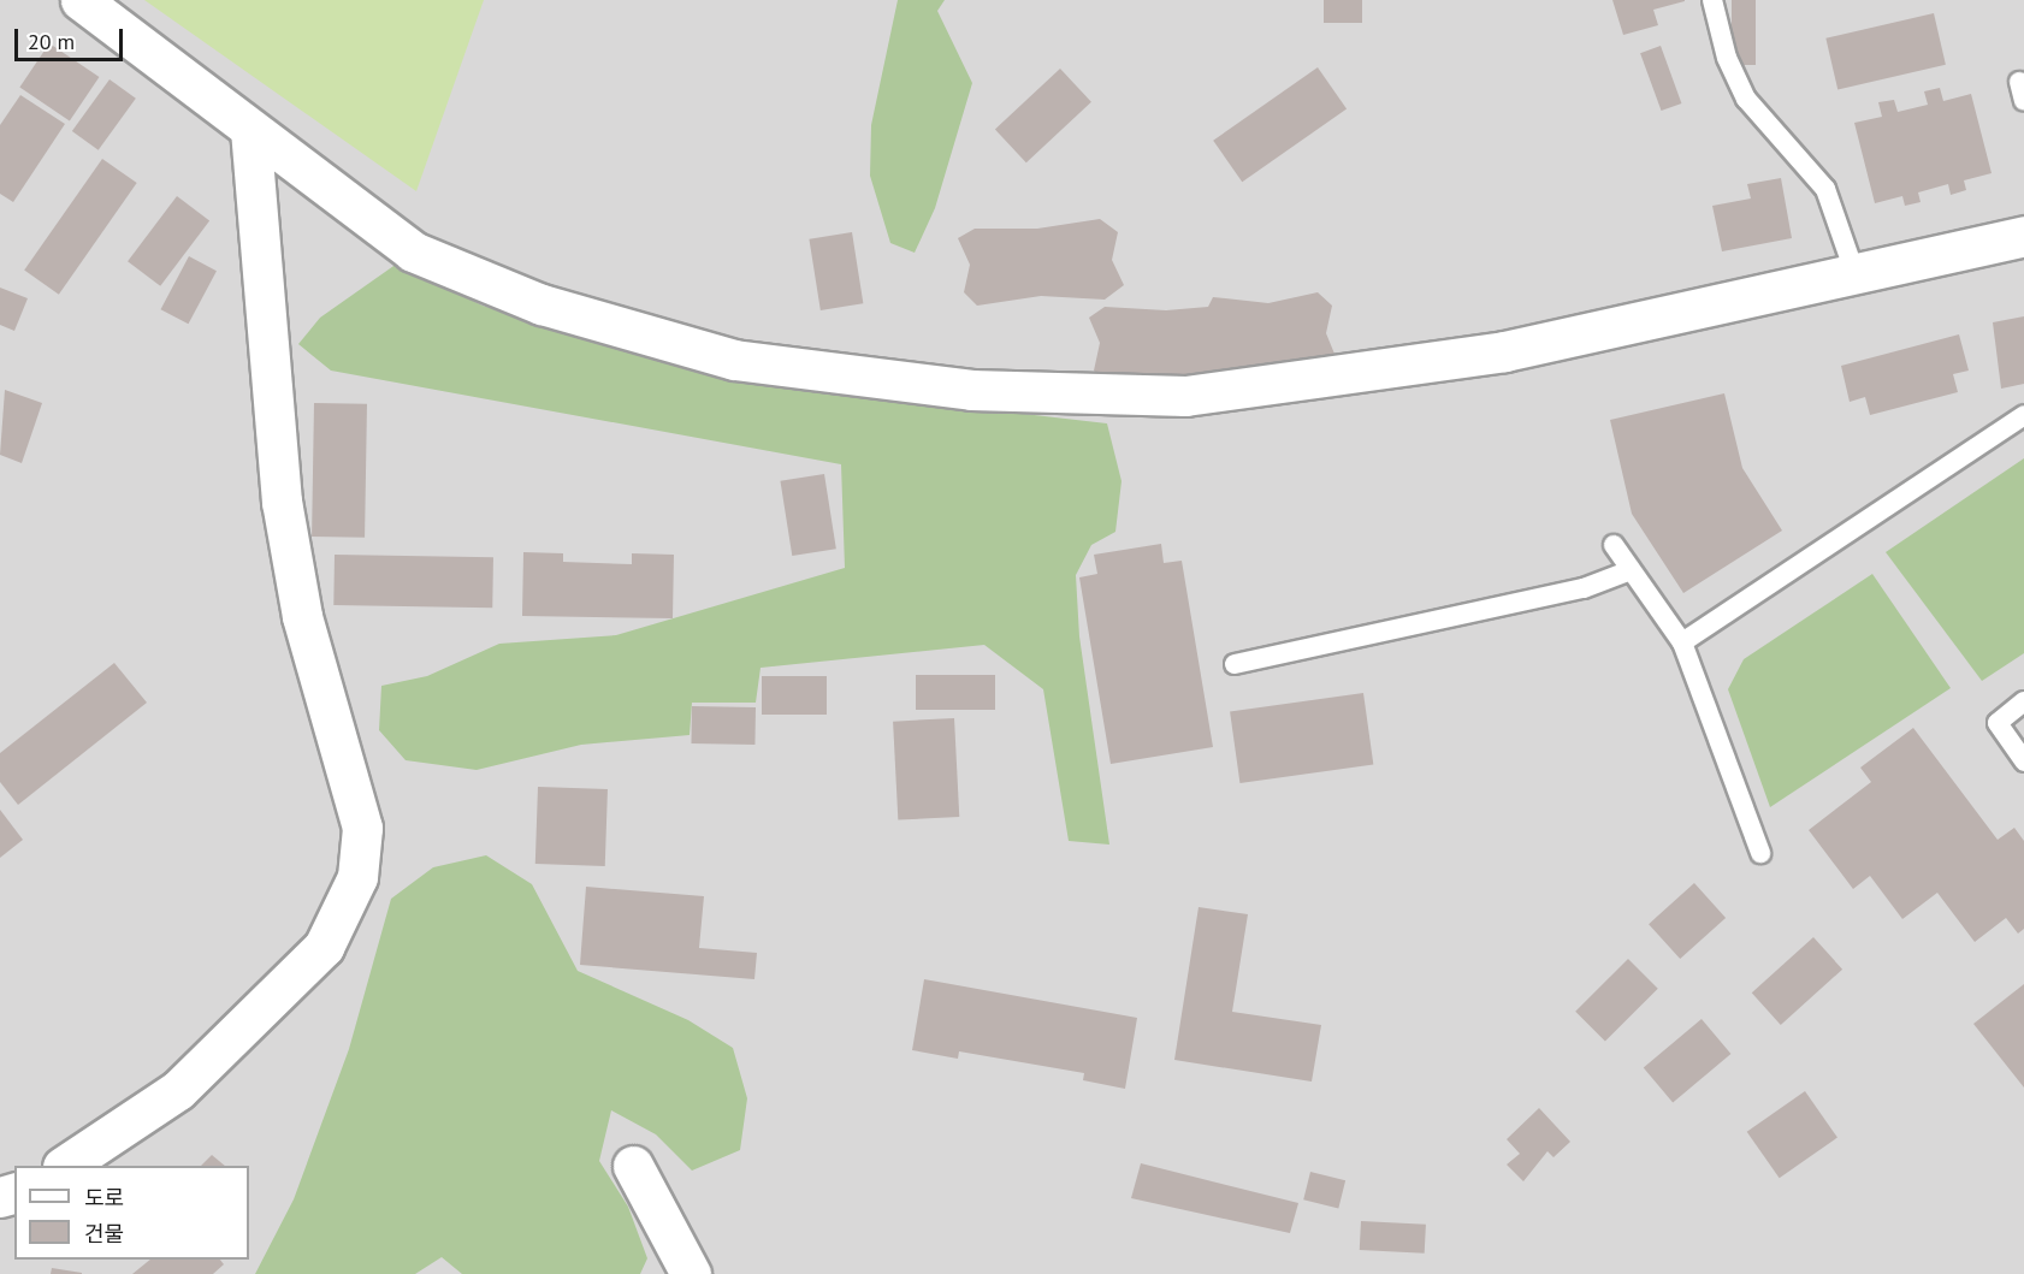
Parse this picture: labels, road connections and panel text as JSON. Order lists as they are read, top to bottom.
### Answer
{
  "legend": ["도로", "건물"],
  "scale_bar": "20 m"
}
